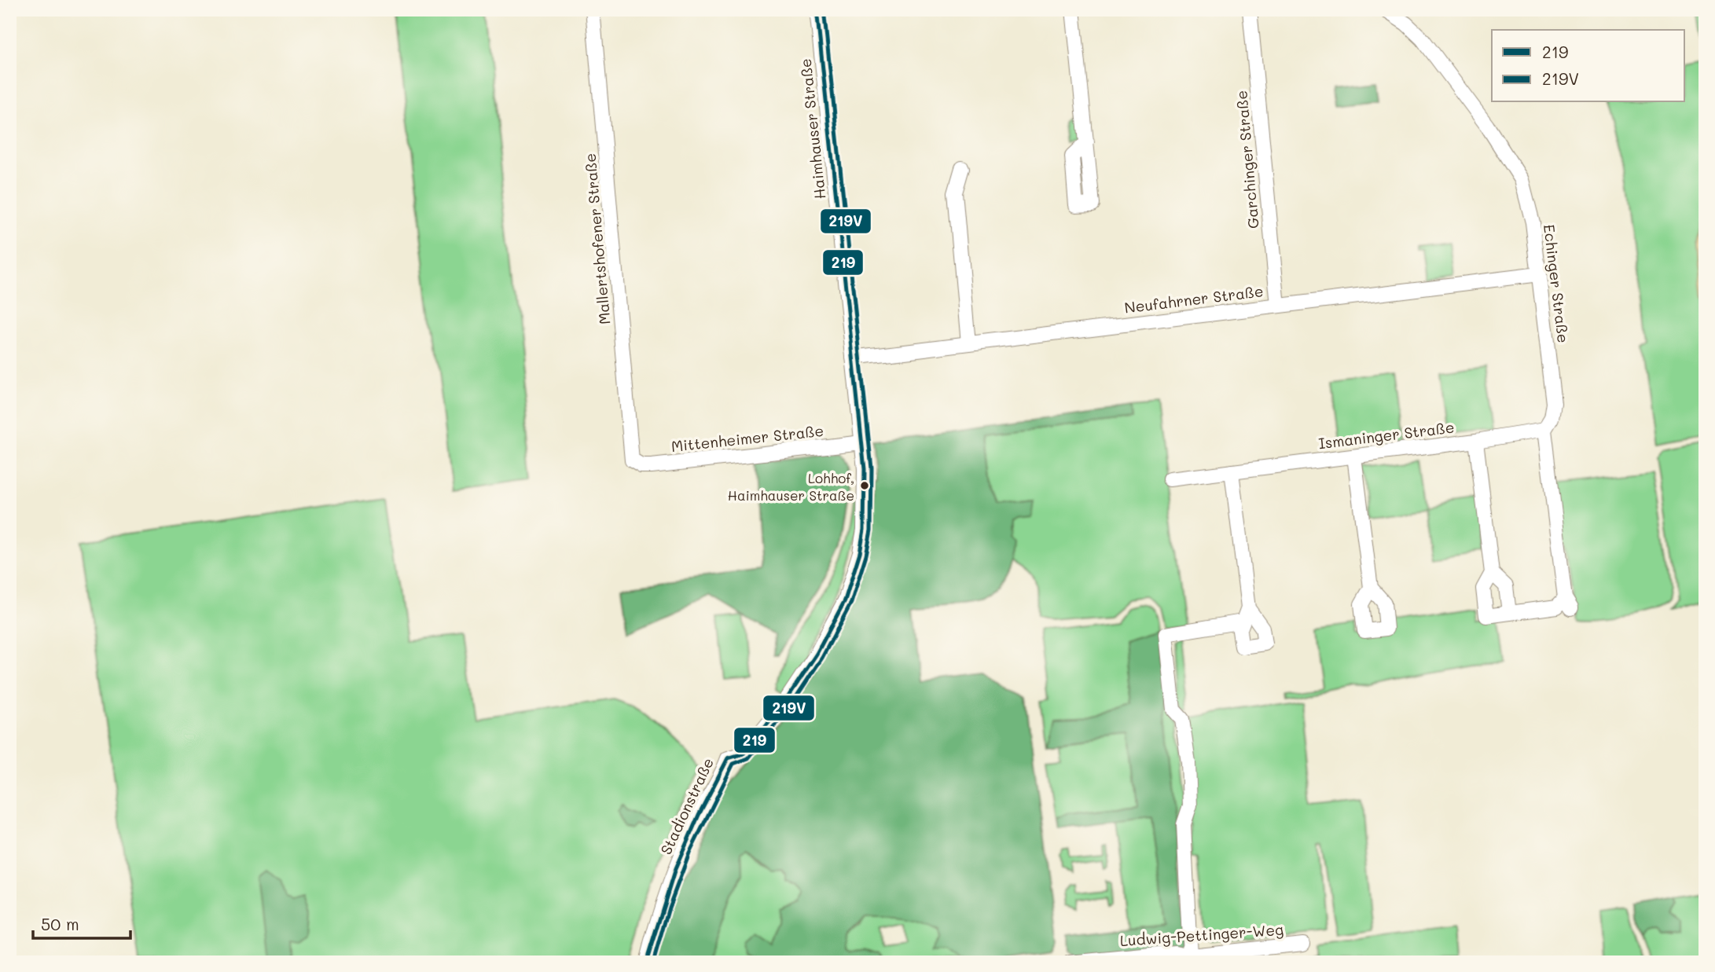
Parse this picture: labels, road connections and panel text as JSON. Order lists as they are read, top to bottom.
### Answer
{
  "streets": {
    "street": [
      "Haimhauser Straße",
      "Garchinger Straße",
      "Mallertshofener Straße",
      "Echinger Straße",
      "Neufahrner Straße",
      "Ismaninger Straße",
      "Mittenheimer Straße",
      "Stadionstraße",
      "Ludwig-Pettinger-Weg"
    ]
  },
  "crossings": [
    ["Haimhauser Straße", "Neufahrner Straße"],
    ["Haimhauser Straße", "Mittenheimer Straße"],
    ["Haimhauser Straße", "Stadionstraße"],
    ["Garchinger Straße", "Neufahrner Straße"],
    ["Mallertshofener Straße", "Mittenheimer Straße"],
    ["Echinger Straße", "Neufahrner Straße"],
    ["Echinger Straße", "Ismaninger Straße"],
    ["Mittenheimer Straße", "Stadionstraße"]
  ],
  "places": ["Lohhof, Haimhauser Straße"],
  "lines": ["transit line 219", "transit line 219V"],
  "legend": ["219", "219V"],
  "scale_bar": "50 m"
}
